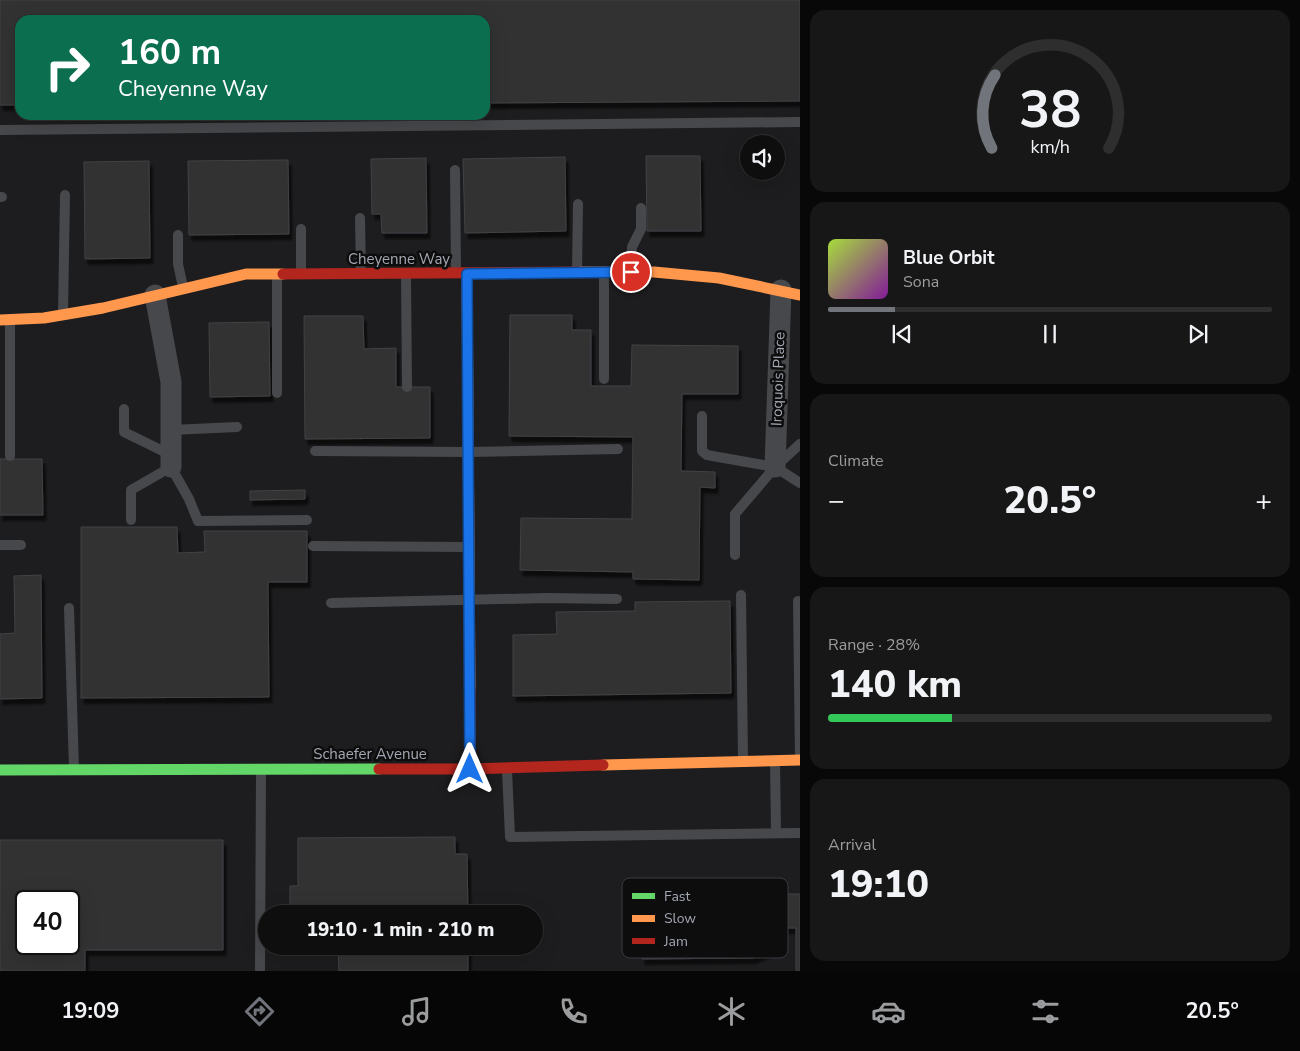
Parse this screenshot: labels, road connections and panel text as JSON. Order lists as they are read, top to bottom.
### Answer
{
  "streets": {
    "street": ["Cheyenne Way", "Iroquois Place", "Schaefer Avenue"]
  },
  "crossings": [
    ["Cheyenne Way", "Iroquois Place"]
  ],
  "legend": ["Fast", "Slow", "Jam"],
  "page": {
    "turn": ["160 m", "Cheyenne Way"],
    "song": ["Blue Orbit", "Sona"],
    "tile": [
      "Climate",
      ["Range · 28%", "140 km"],
      ["Arrival", "19:10"]
    ],
    "heat": ["−", "20.5°", "+"],
    "limit": "40",
    "trip": "19:10 · 1 min · 210 m",
    "tabs": ["19:09", "20.5°"],
    "gauge": ["38", "km/h"]
  }
}
